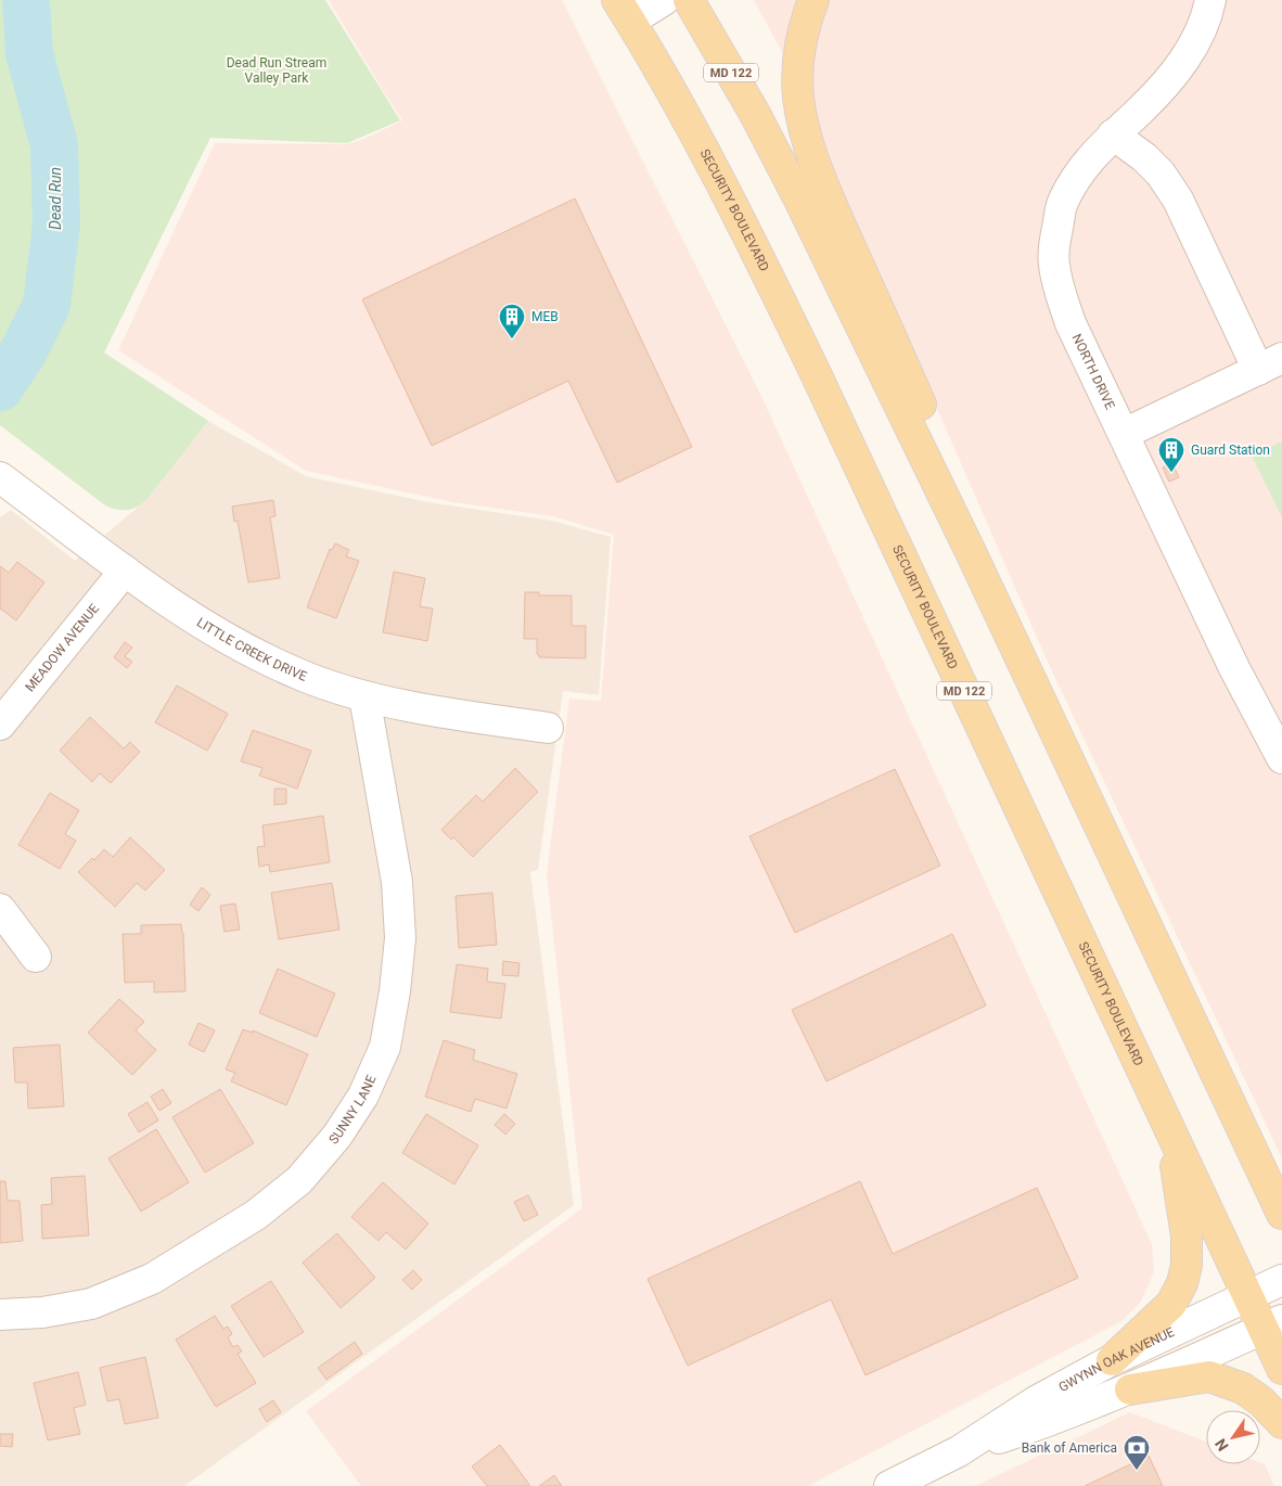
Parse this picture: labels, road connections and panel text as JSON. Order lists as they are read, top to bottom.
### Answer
{
  "streets": {
    "main road": ["MD 122", "SECURITY BOULEVARD"],
    "street": [
      "NORTH DRIVE",
      "MEADOW AVENUE",
      "LITTLE CREEK DRIVE",
      "SUNNY LANE",
      "GWYNN OAK AVENUE"
    ]
  },
  "crossings": [
    ["SECURITY BOULEVARD", "GWYNN OAK AVENUE"],
    ["MEADOW AVENUE", "LITTLE CREEK DRIVE"],
    ["LITTLE CREEK DRIVE", "SUNNY LANE"]
  ],
  "water": ["Dead Run"],
  "parks": ["Dead Run Stream Valley Park"],
  "places": {
    "building": ["MEB", "Guard Station"],
    "bank": ["Bank of America"]
  },
  "north": "bottom left"
}
